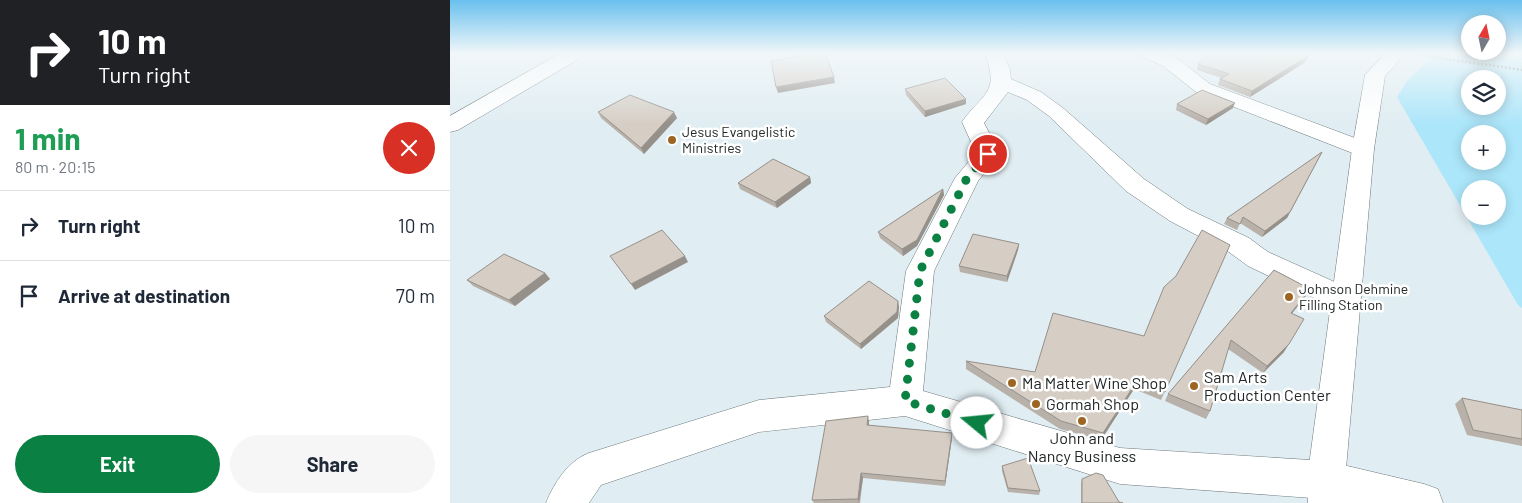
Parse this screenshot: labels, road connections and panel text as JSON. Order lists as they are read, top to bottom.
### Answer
{
  "places": [
    "Jesus Evangelistic Ministries",
    "Johnson Dehmine Filling Station",
    "Ma Matter Wine Shop",
    "Sam Arts Production Center",
    "Gormah Shop",
    "John and Nancy Business"
  ],
  "north": "top",
  "page": {
    "turn": ["10 m", "Turn right"],
    "map_buttons": ["+", "−"],
    "heading": ["1 min", "80 m · 20:15"],
    "list": [
      {
        "name": "Turn right",
        "value": "10 m"
      },
      {
        "name": "Arrive at destination",
        "value": "70 m"
      }
    ],
    "buttons": ["Exit", "Share"]
  }
}
